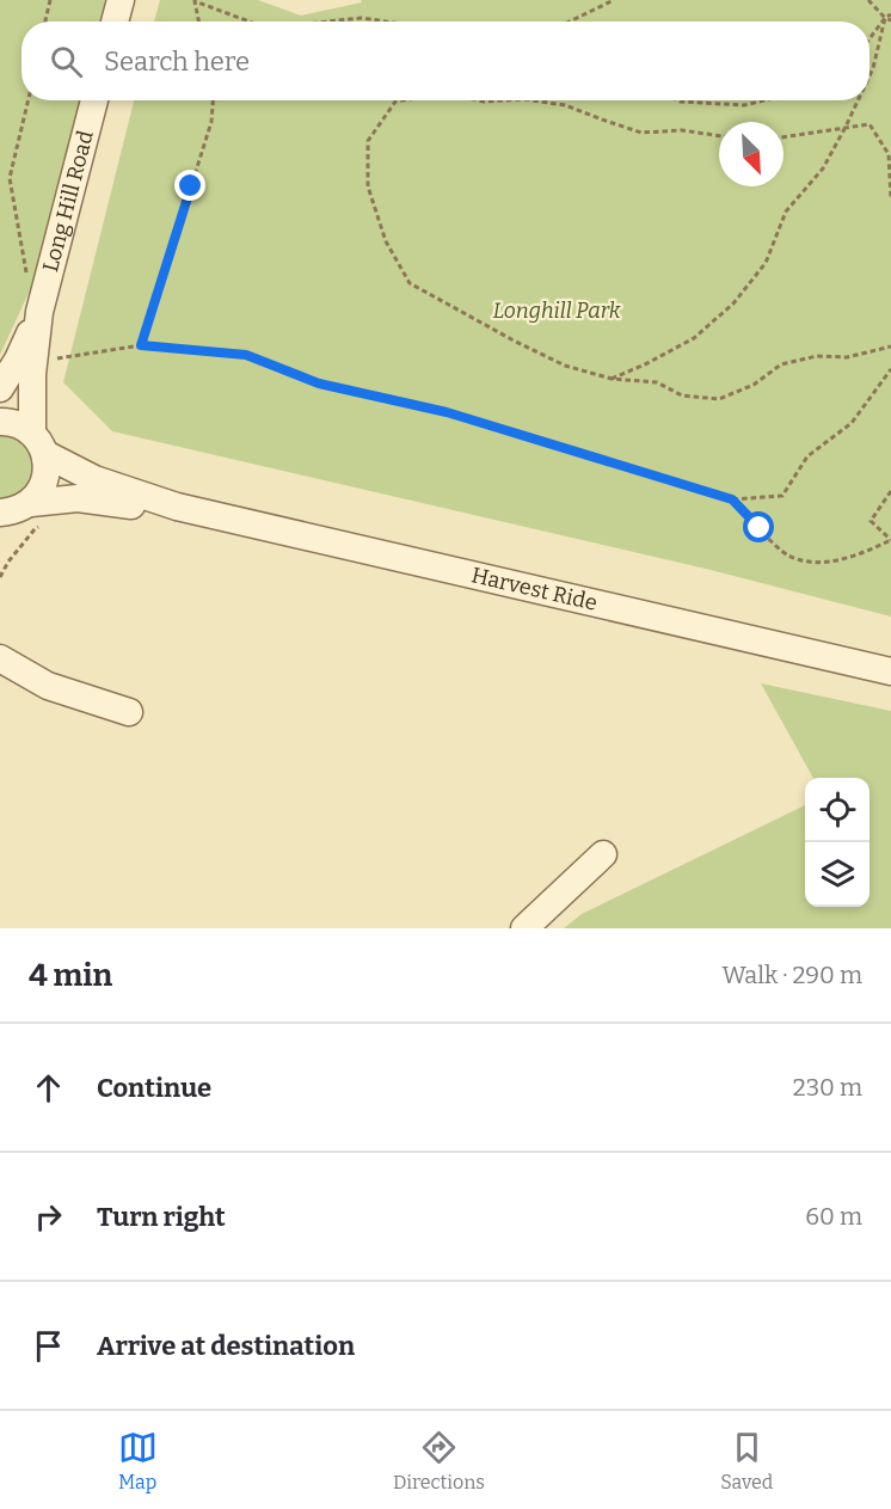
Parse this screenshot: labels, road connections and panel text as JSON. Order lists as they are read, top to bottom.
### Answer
{
  "streets": {
    "street": ["Long Hill Road", "Harvest Ride"]
  },
  "crossings": [
    ["Long Hill Road", "Harvest Ride"]
  ],
  "parks": ["Longhill Park"],
  "north": "bottom right",
  "page": {
    "search": "Search here",
    "heading": ["4 min", "Walk · 290 m"],
    "list": [
      ["Continue", "230 m"],
      ["Turn right", "60 m"],
      "Arrive at destination"
    ],
    "nav": ["Map", "Directions", "Saved"]
  }
}
